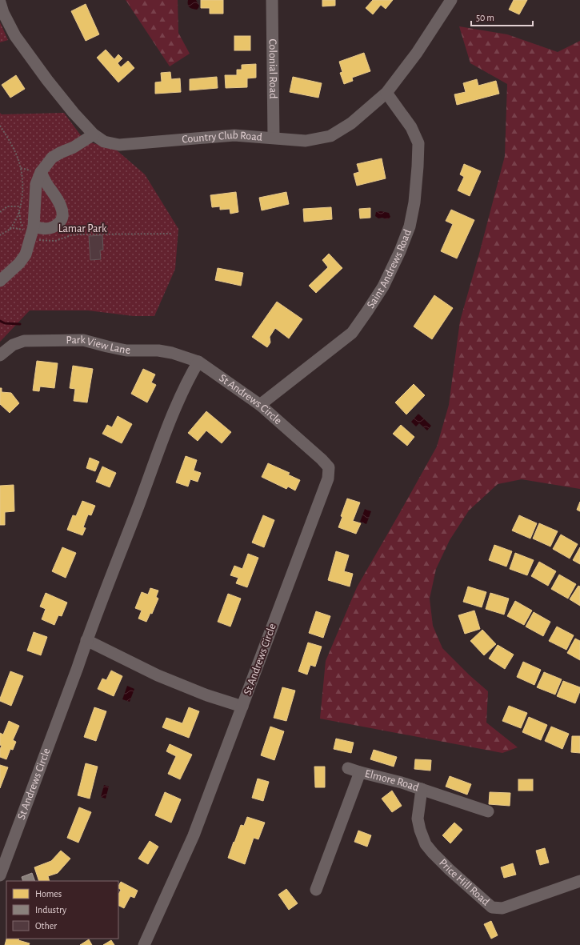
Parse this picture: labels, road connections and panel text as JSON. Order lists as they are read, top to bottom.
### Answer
{
  "streets": {
    "street": [
      "Colonial Road",
      "Country Club Road",
      "Saint Andrews Road",
      "Park View Lane",
      "St Andrews Circle",
      "Elmore Road",
      "Price Hill Road"
    ]
  },
  "crossings": [
    ["Colonial Road", "Country Club Road"],
    ["Country Club Road", "Saint Andrews Road"],
    ["Saint Andrews Road", "St Andrews Circle"],
    ["Park View Lane", "St Andrews Circle"],
    ["Elmore Road", "Price Hill Road"]
  ],
  "parks": ["Lamar Park"],
  "legend": ["Homes", "Industry", "Other"],
  "scale_bar": "50 m"
}
